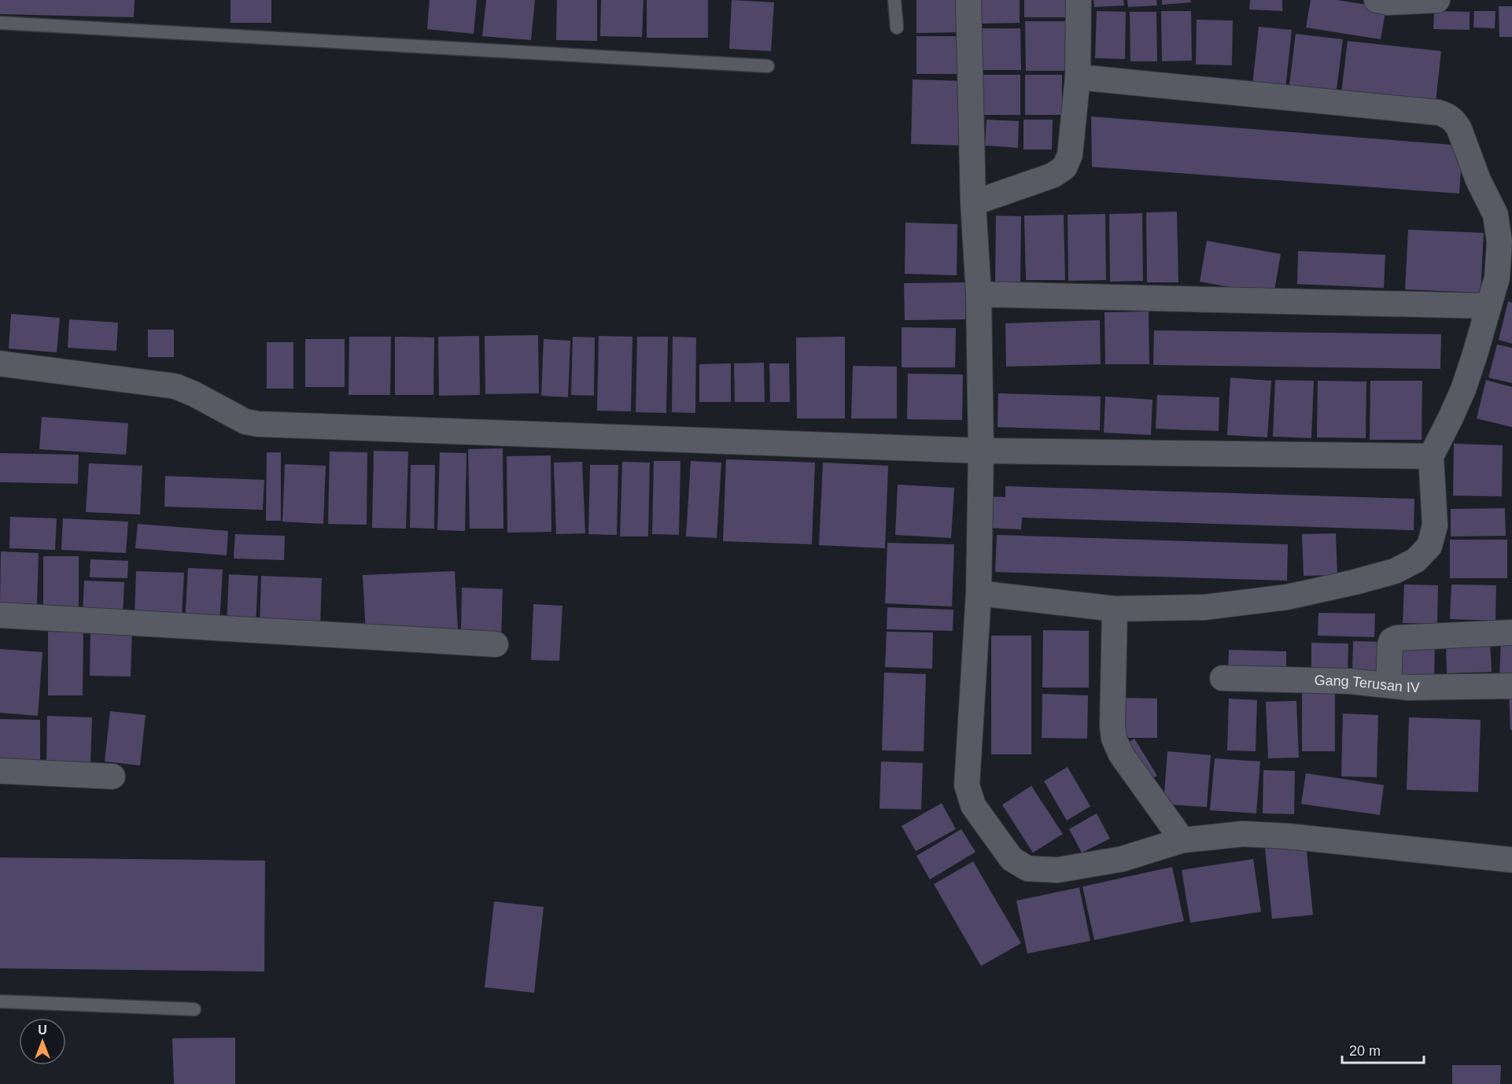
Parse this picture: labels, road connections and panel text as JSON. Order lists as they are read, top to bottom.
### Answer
{
  "streets": {
    "street": ["Gang Terusan IV"]
  },
  "scale_bar": "20 m",
  "north": "top"
}
